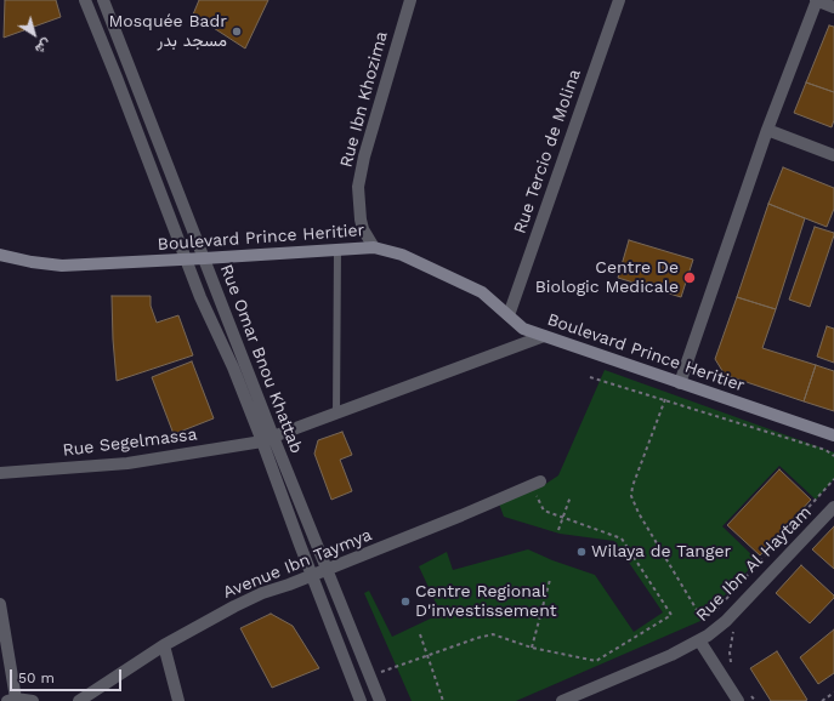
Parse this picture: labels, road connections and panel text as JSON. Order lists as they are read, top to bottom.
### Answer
{
  "streets": {
    "street": [
      "Rue Ibn Khozima",
      "Rue Tercio de Molina",
      "Boulevard Prince Heritier",
      "Rue Omar Bnou Khattab",
      "Rue Segelmassa",
      "Avenue Ibn Taymya",
      "Rue Ibn Al Haytam"
    ]
  },
  "crossings": [
    ["Rue Ibn Khozima", "Boulevard Prince Heritier"],
    ["Rue Tercio de Molina", "Boulevard Prince Heritier"],
    ["Boulevard Prince Heritier", "Rue Omar Bnou Khattab"],
    ["Boulevard Prince Heritier", "Rue Segelmassa"],
    ["Rue Omar Bnou Khattab", "Rue Segelmassa"],
    ["Rue Omar Bnou Khattab", "Avenue Ibn Taymya"]
  ],
  "places": [
    "Mosquée Badr مسجد بدر",
    "Centre De Biologic Medicale",
    "Wilaya de Tanger",
    "Centre Regional D'investissement"
  ],
  "scale_bar": "50 m",
  "north": "bottom right"
}
